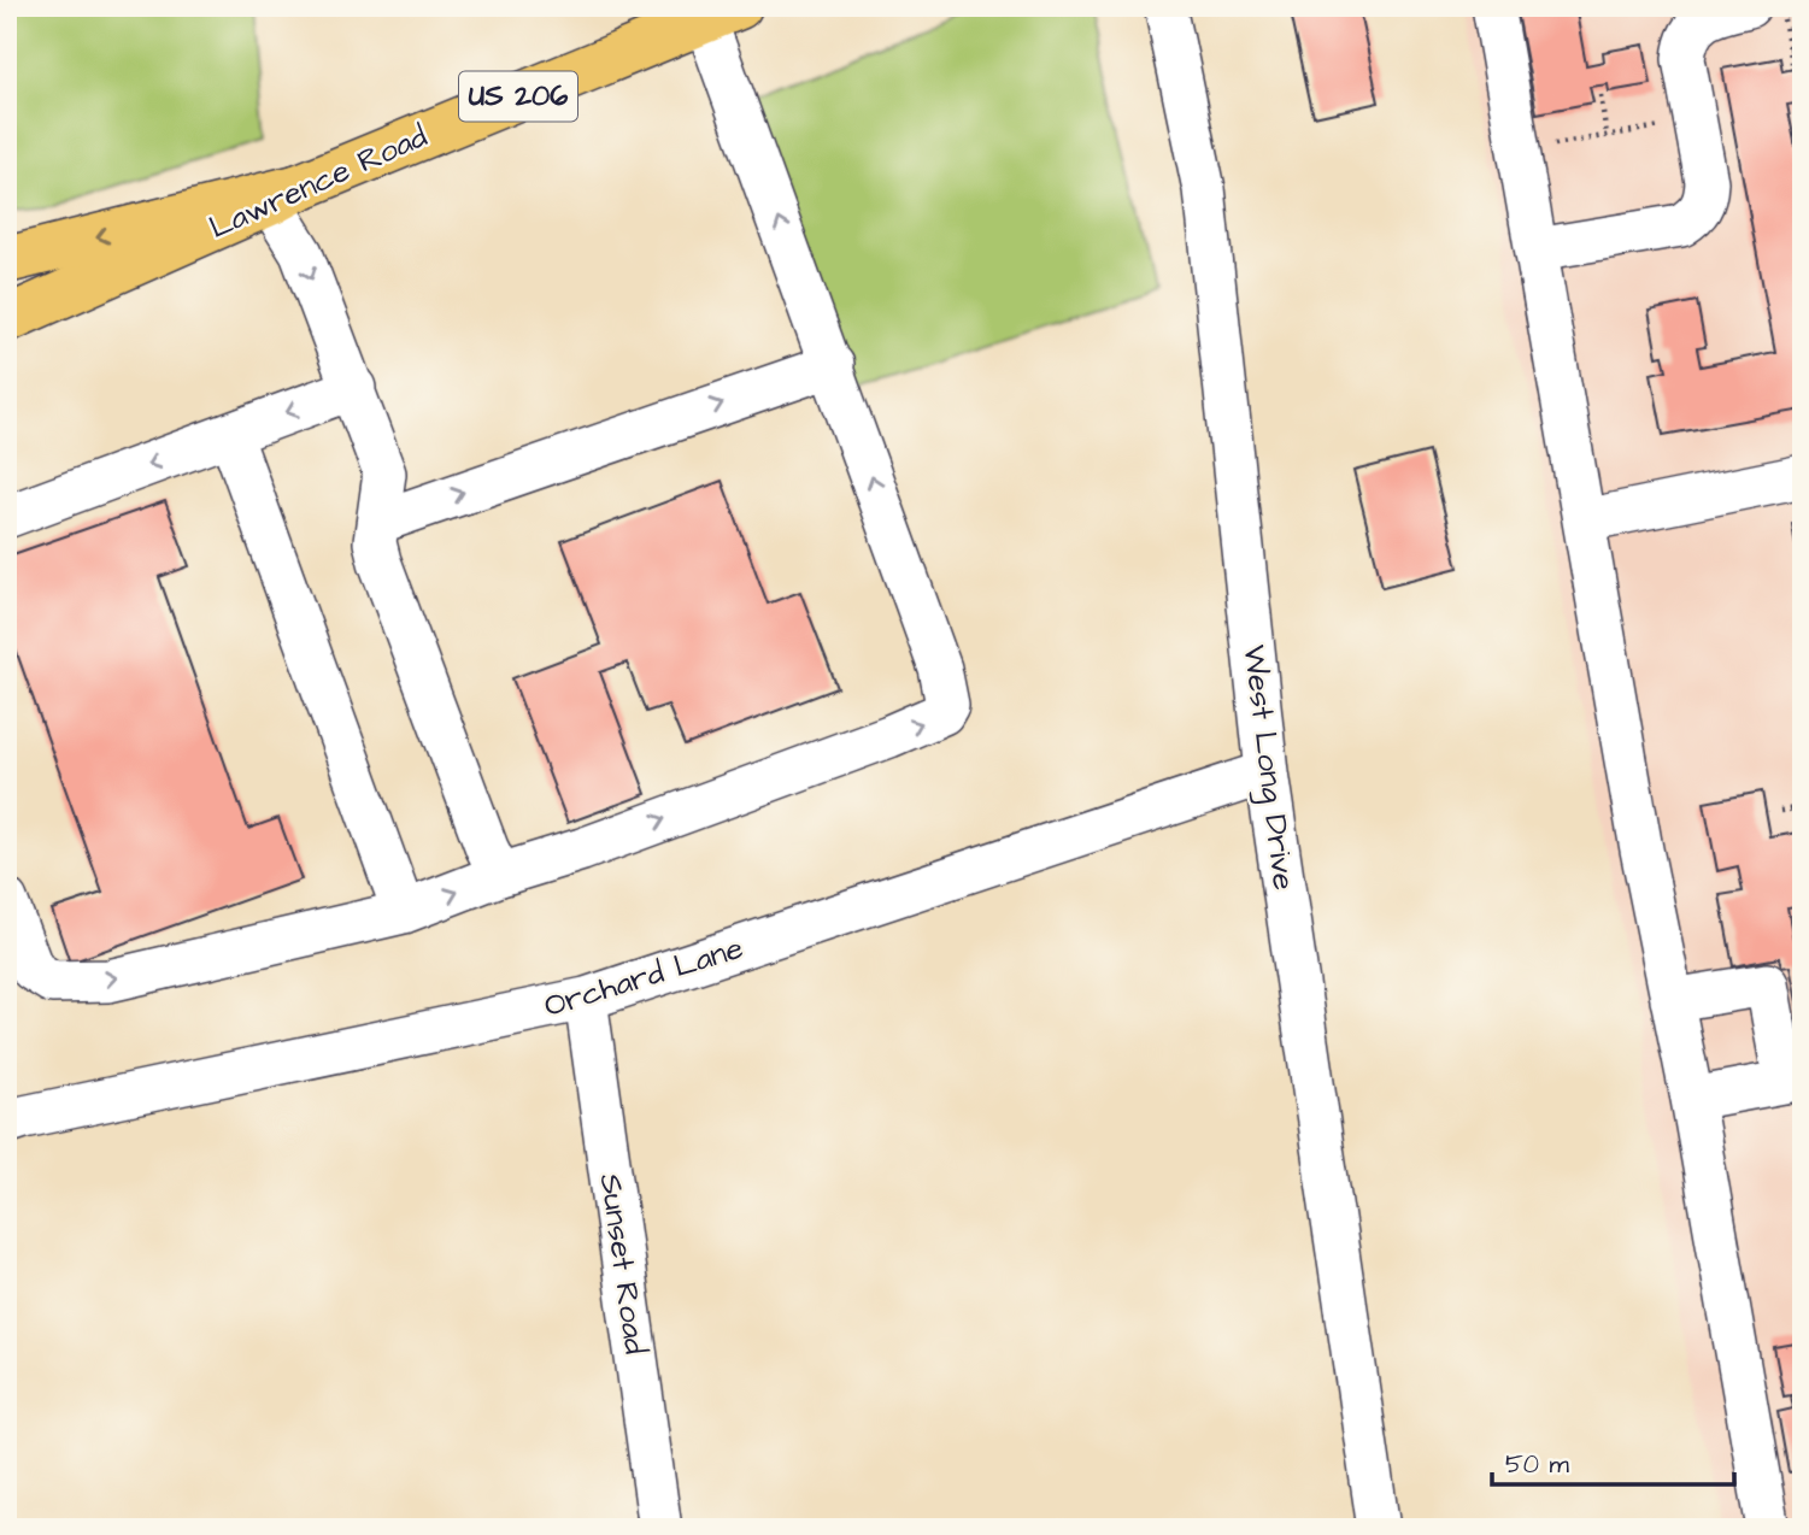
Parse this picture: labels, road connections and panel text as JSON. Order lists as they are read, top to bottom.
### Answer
{
  "streets": {
    "main road": ["US 206", "Lawrence Road"],
    "street": ["West Long Drive", "Orchard Lane", "Sunset Road"]
  },
  "crossings": [
    ["West Long Drive", "Orchard Lane"],
    ["Orchard Lane", "Sunset Road"]
  ],
  "scale_bar": "50 m"
}
